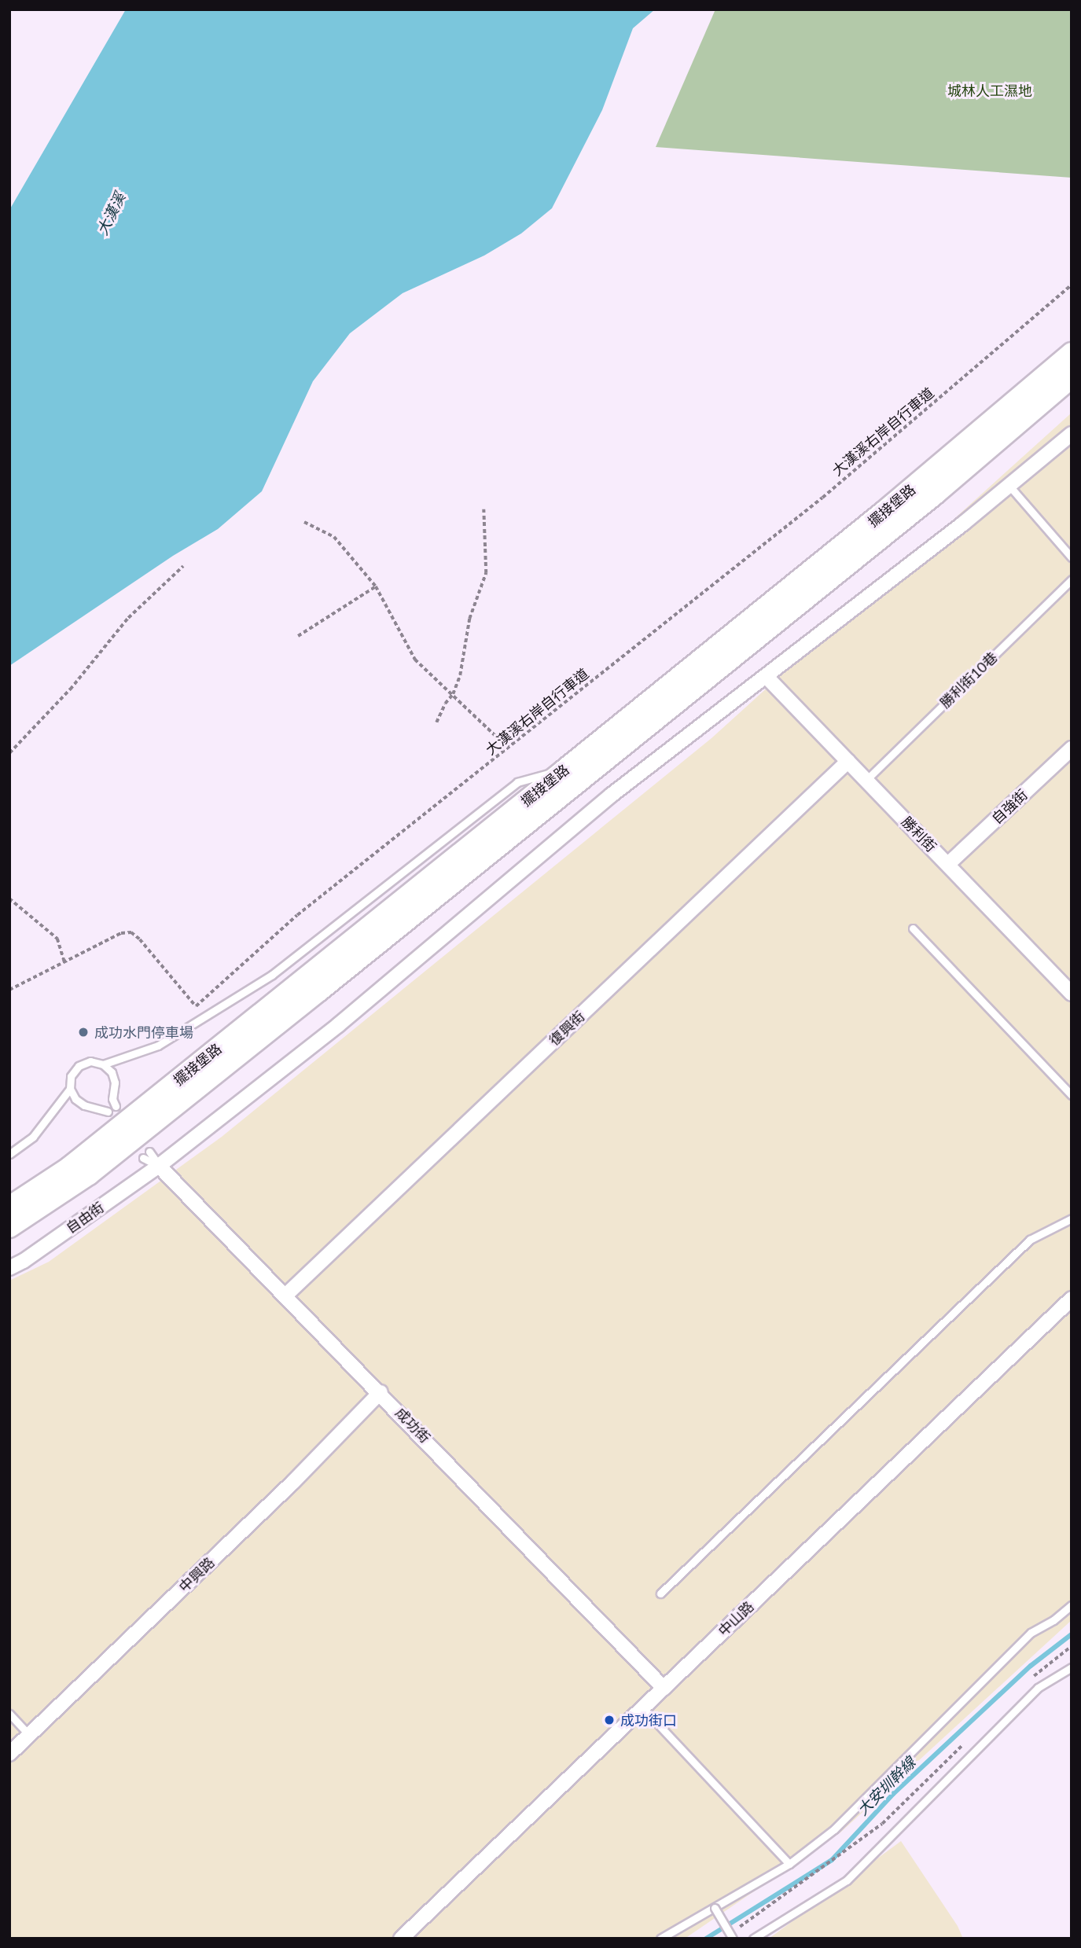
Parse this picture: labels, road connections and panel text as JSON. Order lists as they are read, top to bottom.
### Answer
{
  "streets": {
    "street": [
      "擺接堡路",
      "自強街",
      "勝利街",
      "復興街",
      "自由街",
      "成功街",
      "中興路",
      "中山路"
    ],
    "lane": ["勝利街10巷"],
    "path": ["大漢溪右岸自行車道"]
  },
  "crossings": [
    ["勝利街10巷", "勝利街"],
    ["自強街", "勝利街"],
    ["勝利街", "復興街"],
    ["勝利街", "自由街"],
    ["復興街", "成功街"],
    ["自由街", "成功街"],
    ["成功街", "中興路"],
    ["成功街", "中山路"]
  ],
  "water": ["大漢溪", "大安圳幹線"],
  "parks": ["城林人工濕地"],
  "places": ["成功水門停車場", "成功街口"]
}
